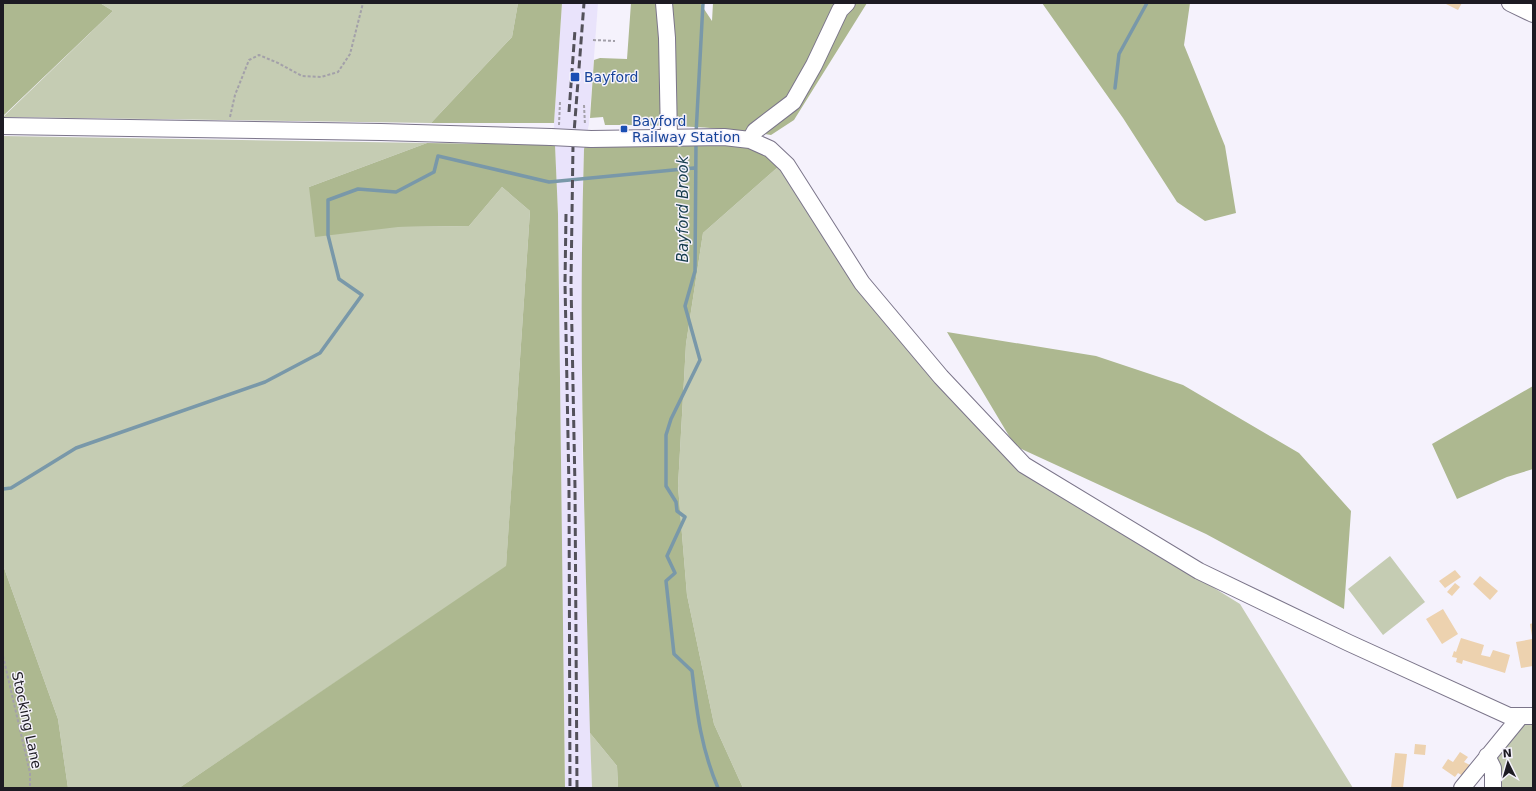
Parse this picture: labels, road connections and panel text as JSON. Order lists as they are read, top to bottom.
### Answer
{
  "streets": {
    "path": ["Stocking Lane"]
  },
  "water": ["Bayford Brook"],
  "places": {
    "transit": ["Bayford", "Bayford Railway Station"]
  },
  "north": "top"
}
